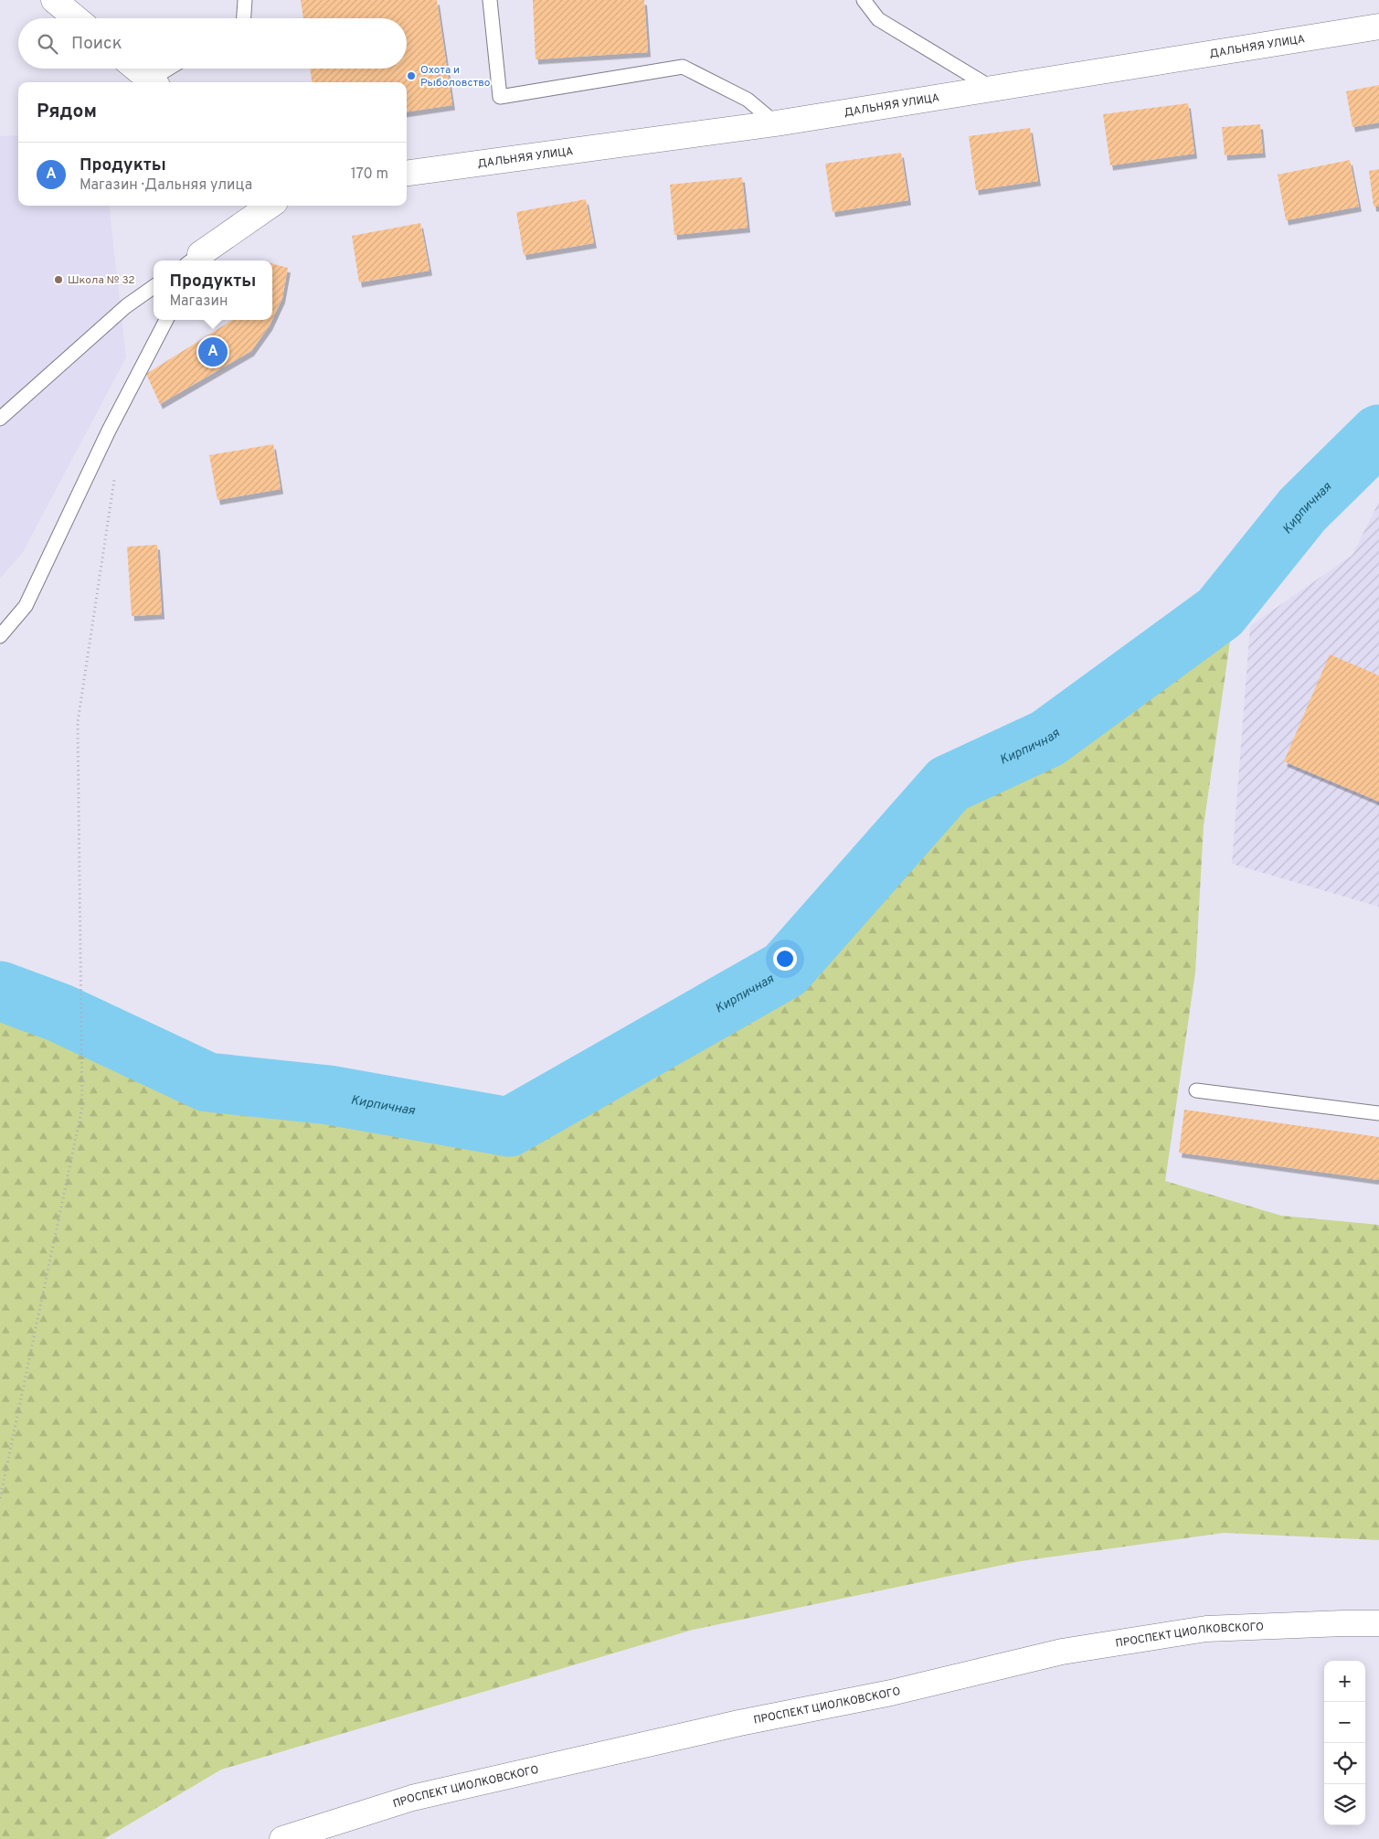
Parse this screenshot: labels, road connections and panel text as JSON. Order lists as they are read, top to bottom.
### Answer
{
  "streets": {
    "street": ["ДАЛЬНЯЯ УЛИЦА", "ПРОСПЕКТ ЦИОЛКОВСКОГО"]
  },
  "water": ["Кирпичная"],
  "places": ["Охота и Рыболовство", "Школа № 32"],
  "page": {
    "search": "Поиск",
    "heading": "Рядом",
    "list": [
      {
        "mark": "A",
        "name": "Продукты",
        "note": "Магазин · Дальняя улица",
        "value": "170 m"
      }
    ],
    "popup": ["Продукты", "Магазин"],
    "pins": "A",
    "map_buttons": ["+", "−"]
  }
}
